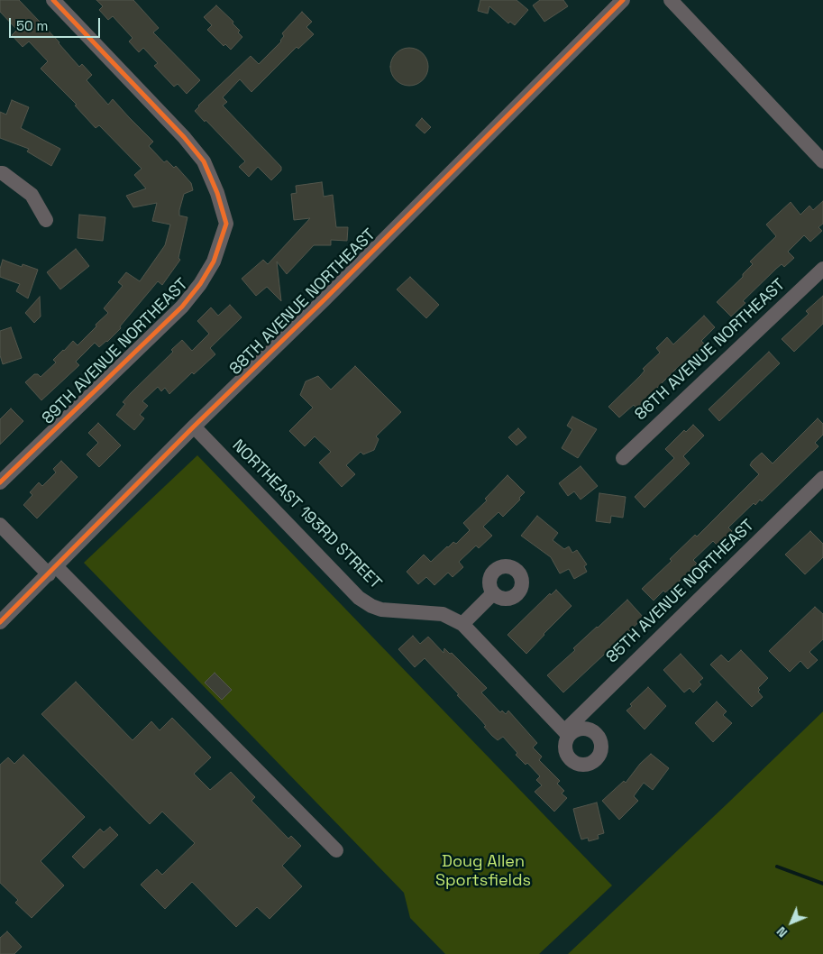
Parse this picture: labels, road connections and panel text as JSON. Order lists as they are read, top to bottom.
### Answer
{
  "streets": {
    "street": [
      "88TH AVENUE NORTHEAST",
      "86TH AVENUE NORTHEAST",
      "89TH AVENUE NORTHEAST",
      "NORTHEAST 193RD STREET",
      "85TH AVENUE NORTHEAST"
    ]
  },
  "crossings": [
    ["88TH AVENUE NORTHEAST", "NORTHEAST 193RD STREET"],
    ["NORTHEAST 193RD STREET", "85TH AVENUE NORTHEAST"]
  ],
  "parks": ["Doug Allen Sportsfields"],
  "scale_bar": "50 m",
  "north": "bottom left"
}
